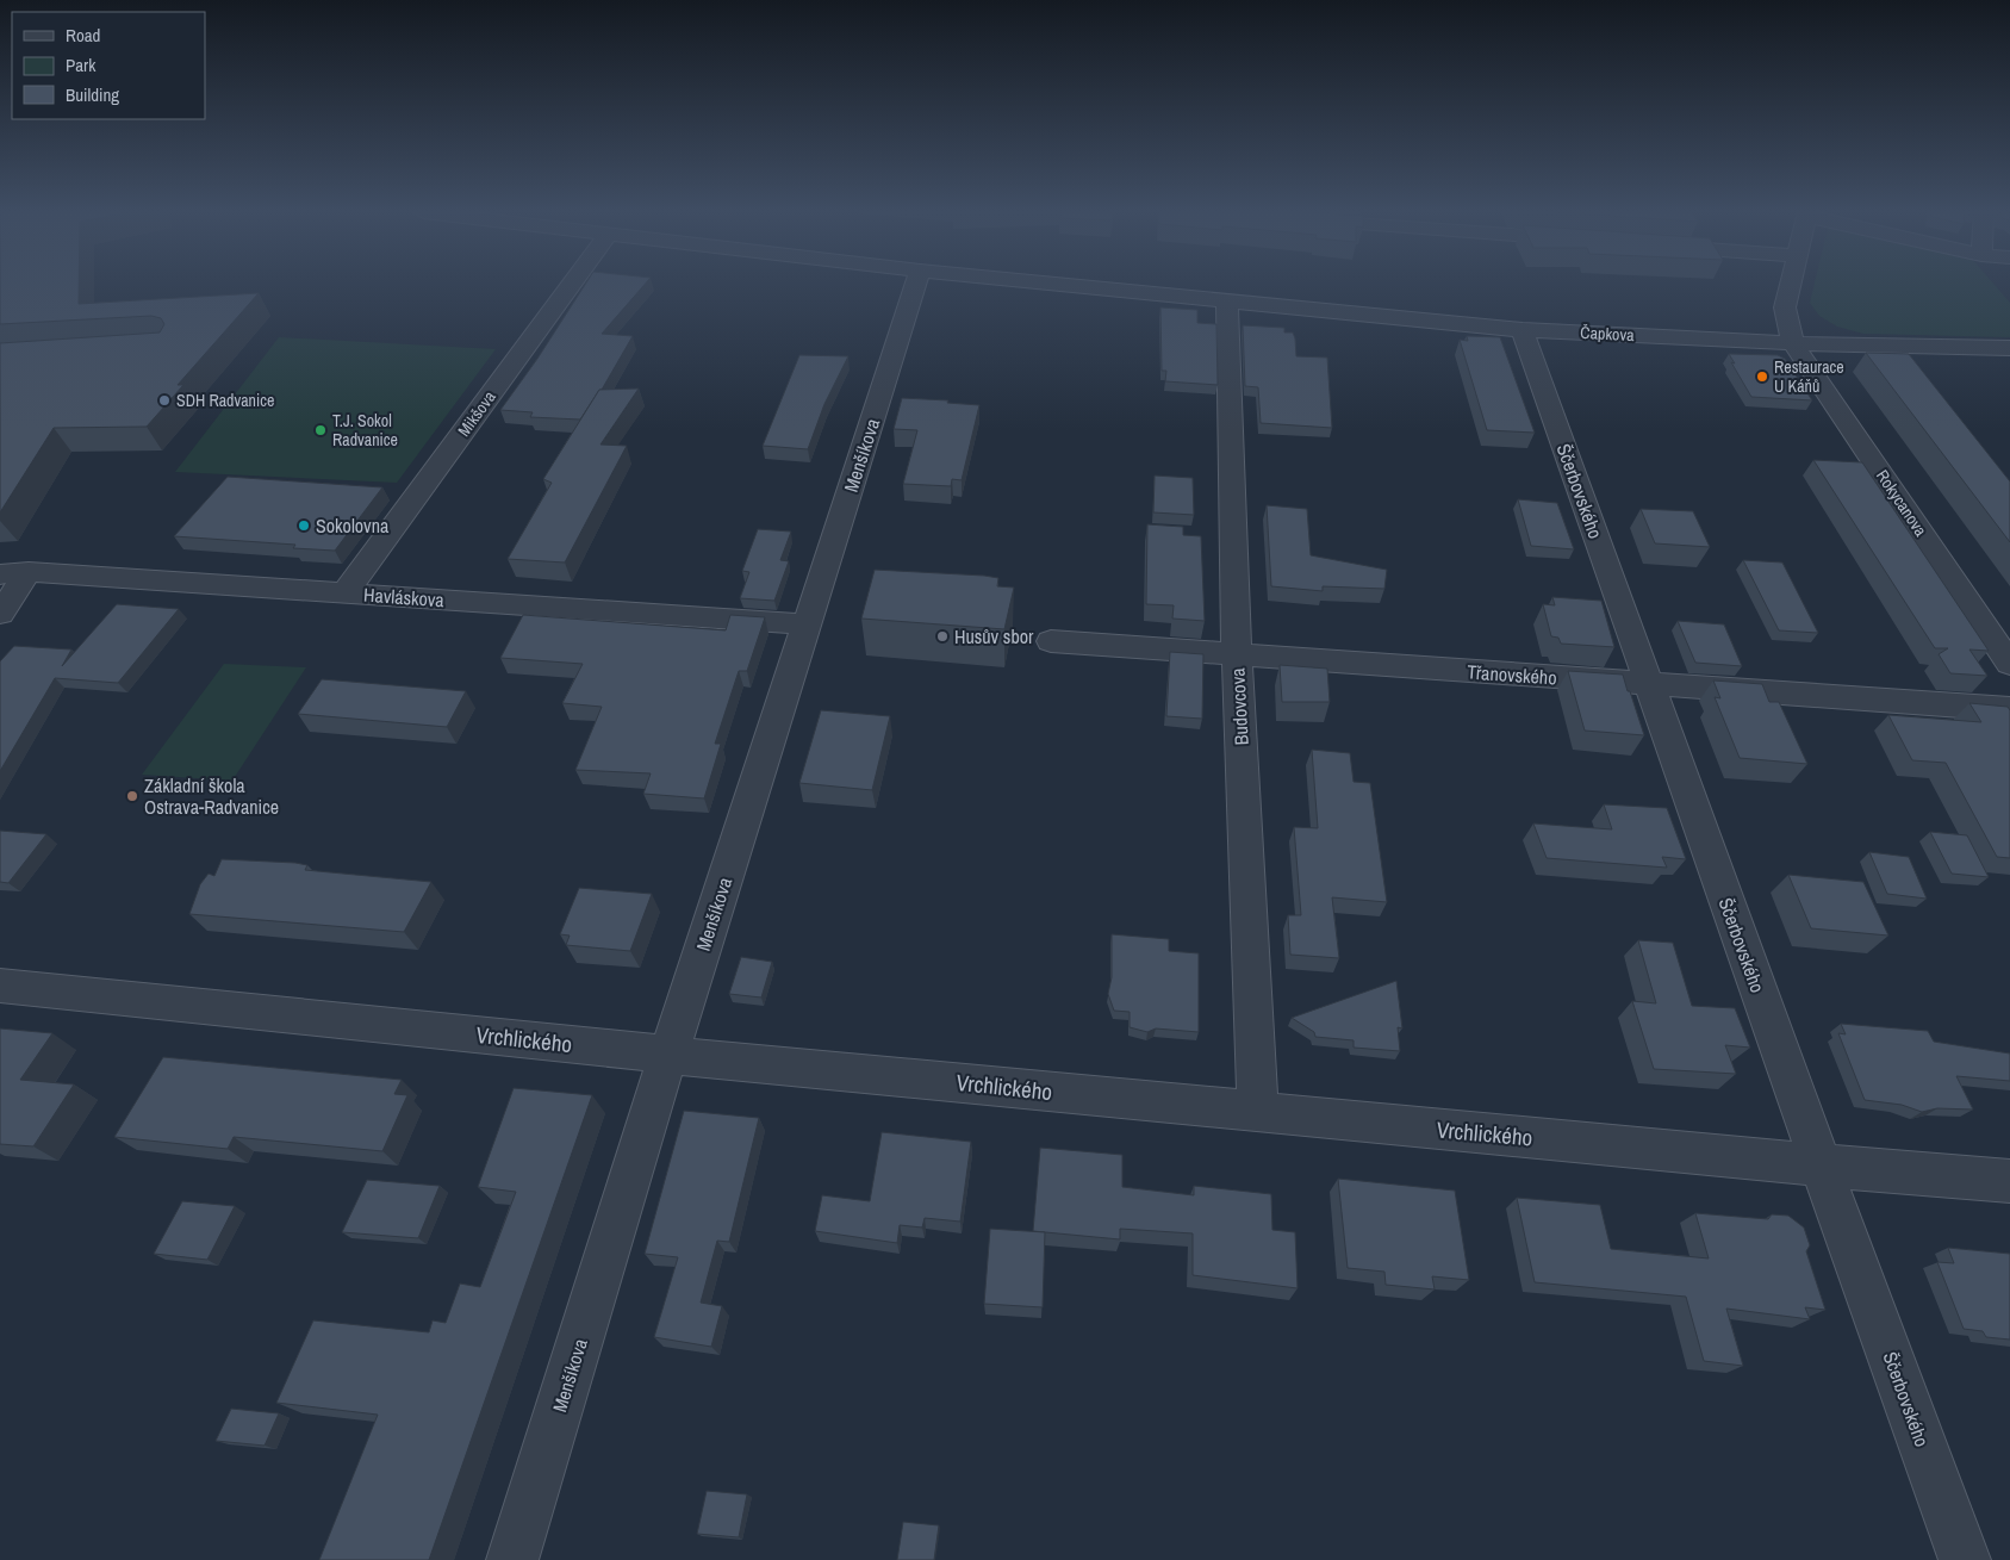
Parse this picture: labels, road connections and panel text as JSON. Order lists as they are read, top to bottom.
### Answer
{
  "streets": {
    "street": [
      "Čapkova",
      "Mikšova",
      "Menšíkova",
      "Ščerbovského",
      "Rokycanova",
      "Havláskova",
      "Třanovského",
      "Budovcova",
      "Vrchlického"
    ]
  },
  "crossings": [
    ["Čapkova", "Ščerbovského"],
    ["Čapkova", "Rokycanova"],
    ["Čapkova", "Budovcova"],
    ["Mikšova", "Havláskova"],
    ["Menšíkova", "Havláskova"],
    ["Menšíkova", "Vrchlického"],
    ["Ščerbovského", "Třanovského"],
    ["Ščerbovského", "Vrchlického"],
    ["Třanovského", "Budovcova"],
    ["Budovcova", "Vrchlického"]
  ],
  "places": [
    "Restaurace U Káňů",
    "SDH Radvanice",
    "T.J. Sokol Radvanice",
    "Sokolovna",
    "Husův sbor",
    "Základní škola Ostrava-Radvanice"
  ],
  "legend": ["Road", "Park", "Building"]
}
